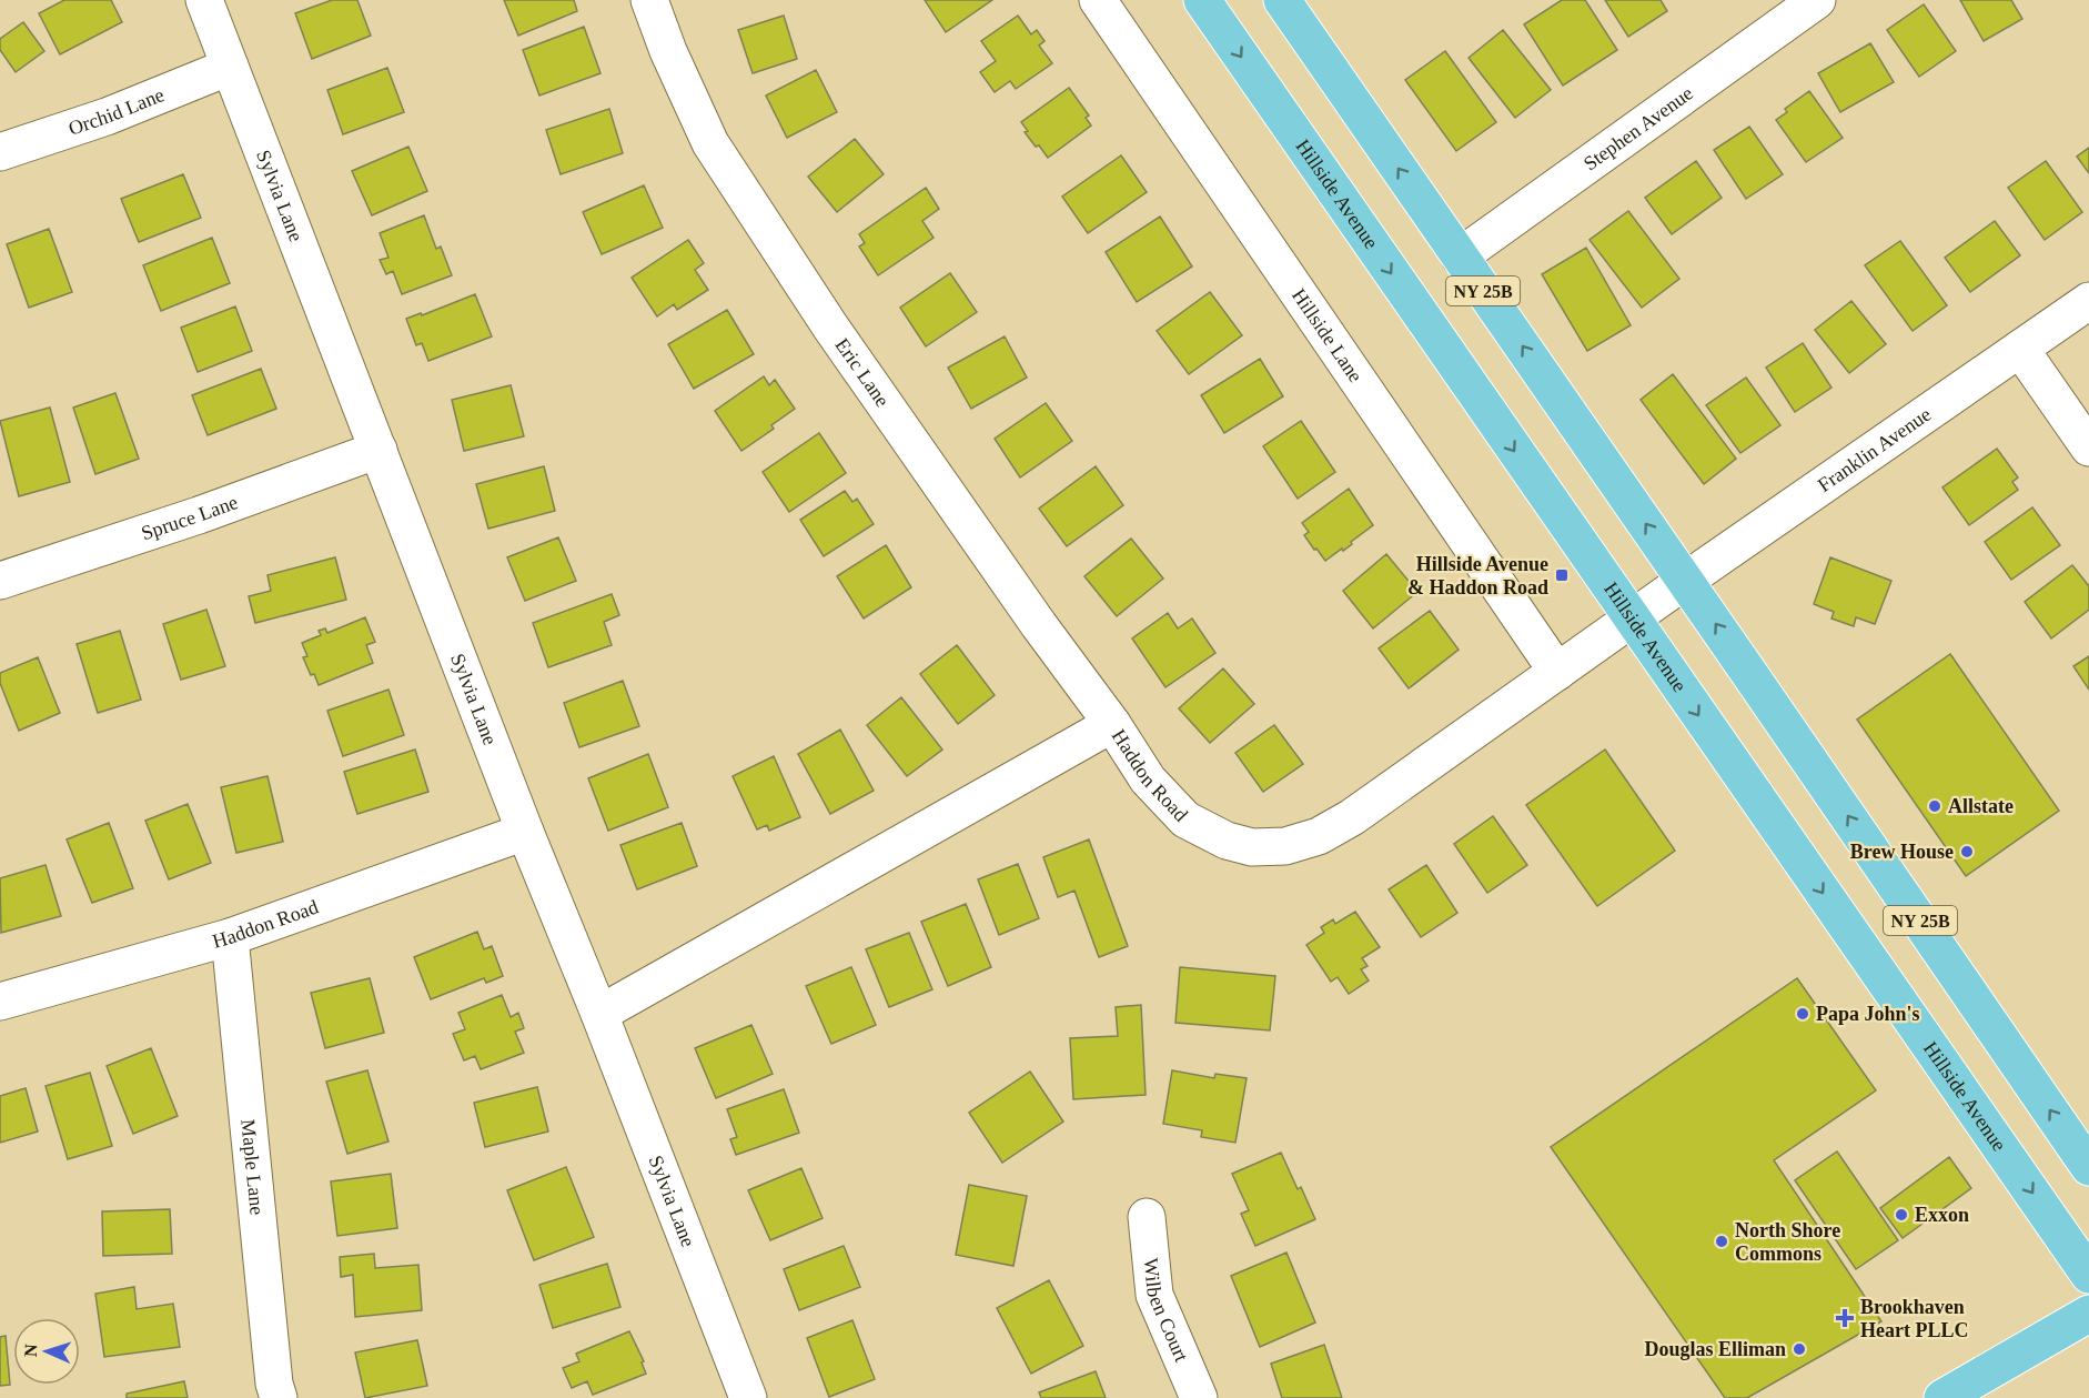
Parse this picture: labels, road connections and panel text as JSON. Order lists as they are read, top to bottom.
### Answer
{
  "streets": {
    "main road": ["Hillside Avenue", "NY 25B"],
    "street": [
      "Orchid Lane",
      "Stephen Avenue",
      "Sylvia Lane",
      "Hillside Lane",
      "Eric Lane",
      "Franklin Avenue",
      "Spruce Lane",
      "Haddon Road",
      "Maple Lane",
      "Wilben Court"
    ]
  },
  "crossings": [
    ["Orchid Lane", "Sylvia Lane"],
    ["Stephen Avenue", "Hillside Avenue"],
    ["Hillside Avenue", "Franklin Avenue"],
    ["Hillside Avenue", "Haddon Road"],
    ["Sylvia Lane", "Spruce Lane"],
    ["Sylvia Lane", "Haddon Road"],
    ["Hillside Lane", "Haddon Road"],
    ["Eric Lane", "Haddon Road"],
    ["Franklin Avenue", "Haddon Road"],
    ["Haddon Road", "Maple Lane"]
  ],
  "places": {
    "transit": ["Hillside Avenue & Haddon Road"],
    "other": [
      "Allstate",
      "Brew House",
      "Papa John's",
      "Exxon",
      "North Shore Commons",
      "Douglas Elliman"
    ],
    "health": ["Brookhaven Heart PLLC"]
  },
  "north": "left"
}
